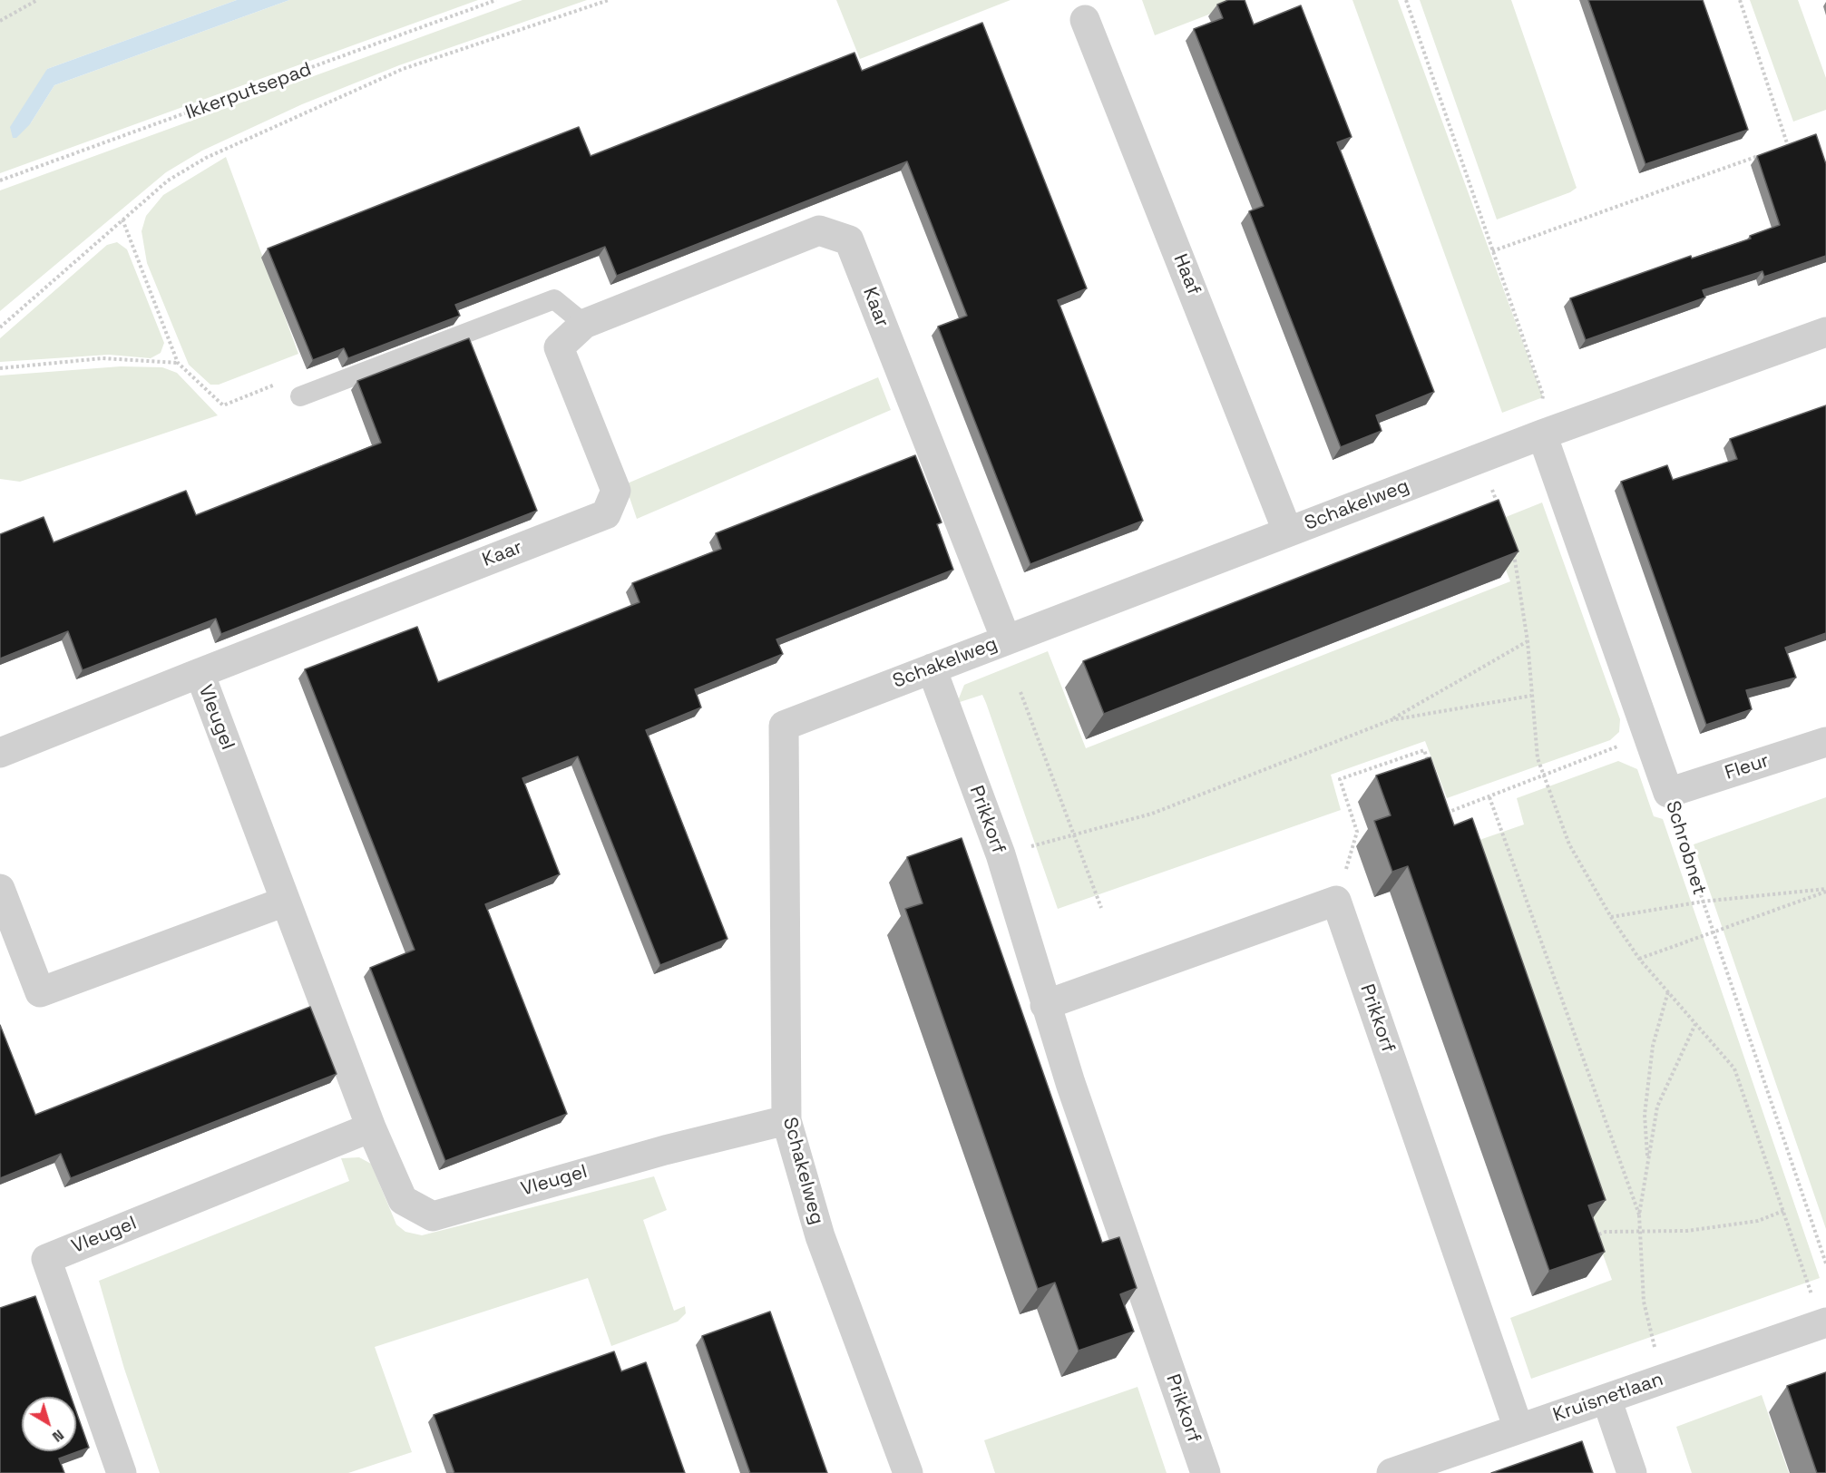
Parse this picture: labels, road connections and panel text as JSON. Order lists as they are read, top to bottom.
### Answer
{
  "streets": {
    "street": [
      "Haaf",
      "Kaar",
      "Schakelweg",
      "Vleugel",
      "Fleur",
      "Prikkorf",
      "Schrobnet",
      "Kruisnetlaan"
    ],
    "path": ["Ikkerputsepad"]
  },
  "crossings": [
    ["Haaf", "Schakelweg"],
    ["Kaar", "Schakelweg"],
    ["Kaar", "Vleugel"],
    ["Schakelweg", "Vleugel"],
    ["Schakelweg", "Prikkorf"],
    ["Schakelweg", "Schrobnet"],
    ["Fleur", "Schrobnet"],
    ["Prikkorf", "Kruisnetlaan"]
  ],
  "north": "bottom right"
}
